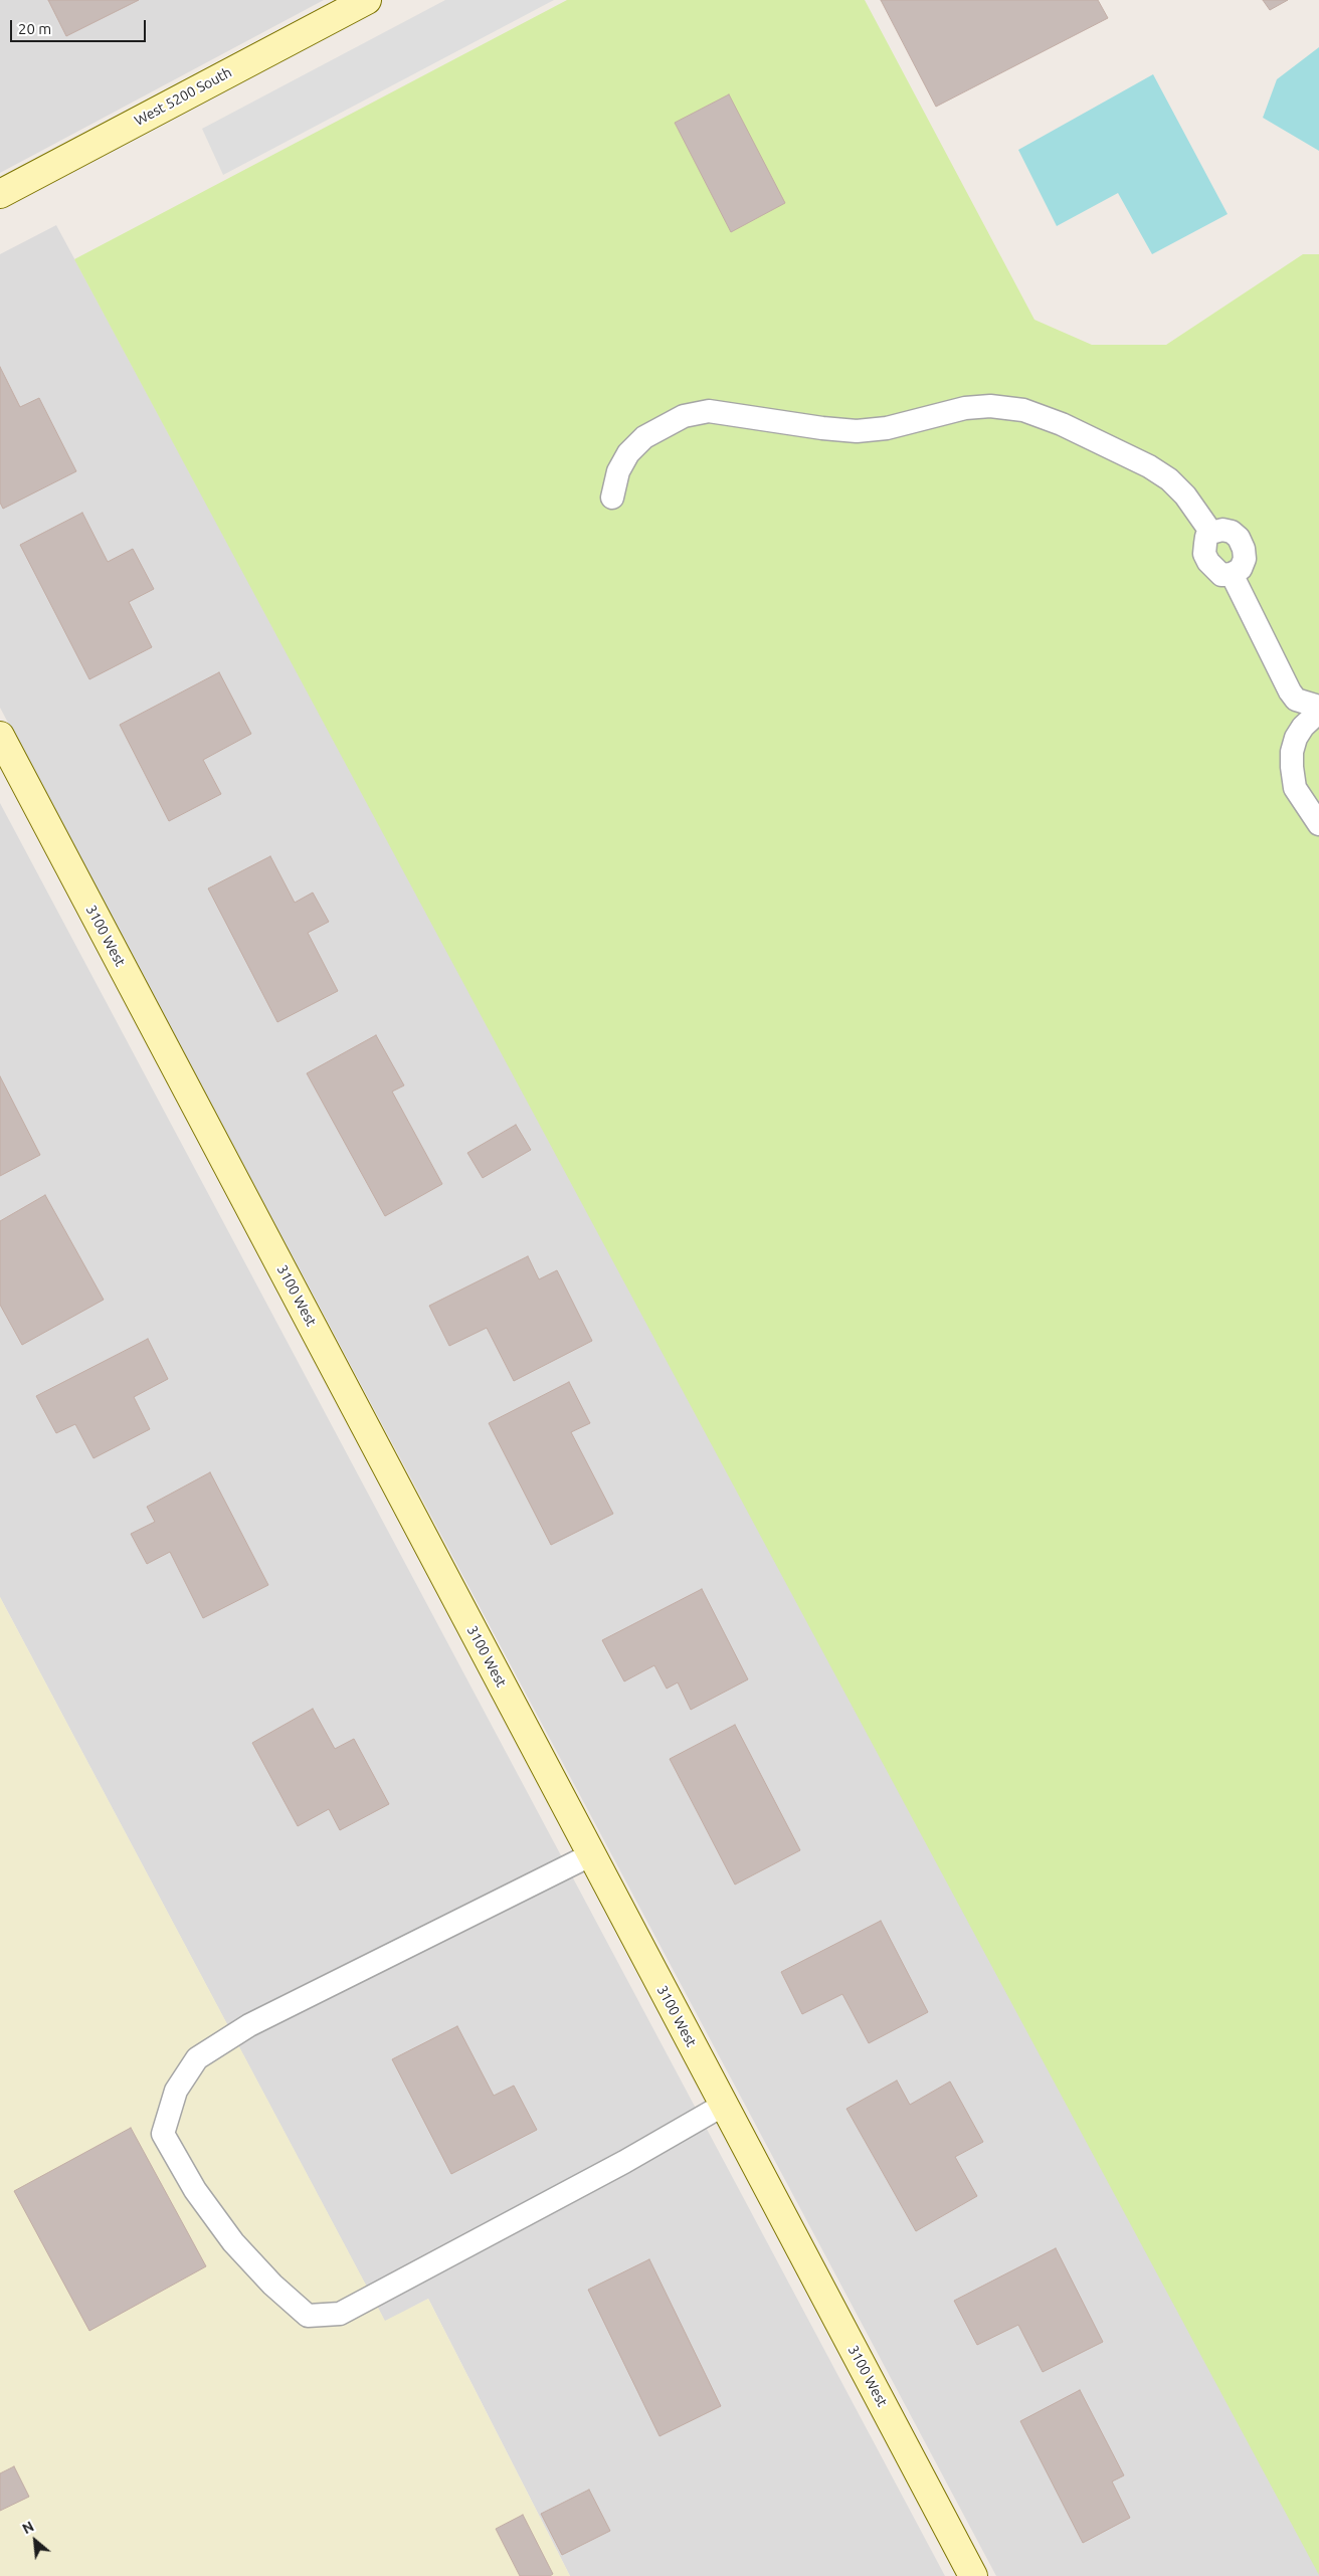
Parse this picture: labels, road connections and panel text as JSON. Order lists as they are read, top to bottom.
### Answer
{
  "streets": {
    "street": ["West 5200 South", "3100 West"]
  },
  "scale_bar": "20 m",
  "north": "top left"
}
